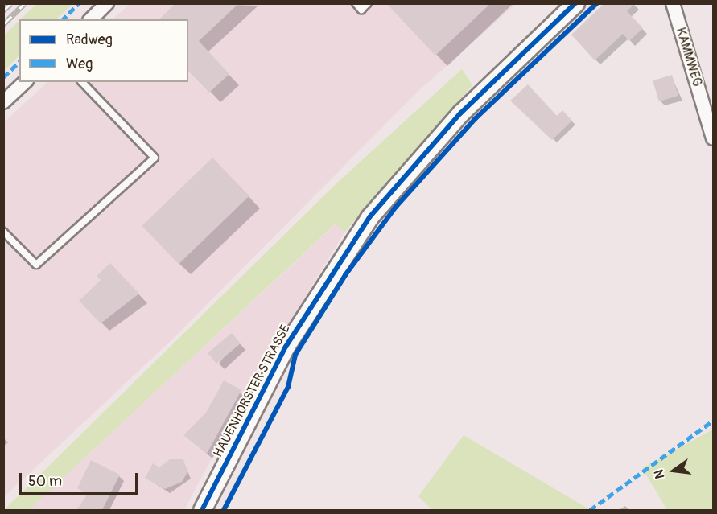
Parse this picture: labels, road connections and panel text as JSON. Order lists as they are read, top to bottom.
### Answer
{
  "streets": {
    "street": ["KAMMWEG", "HAUENHORSTER STRASSE"]
  },
  "legend": ["Radweg", "Weg"],
  "scale_bar": "50 m",
  "north": "left"
}
